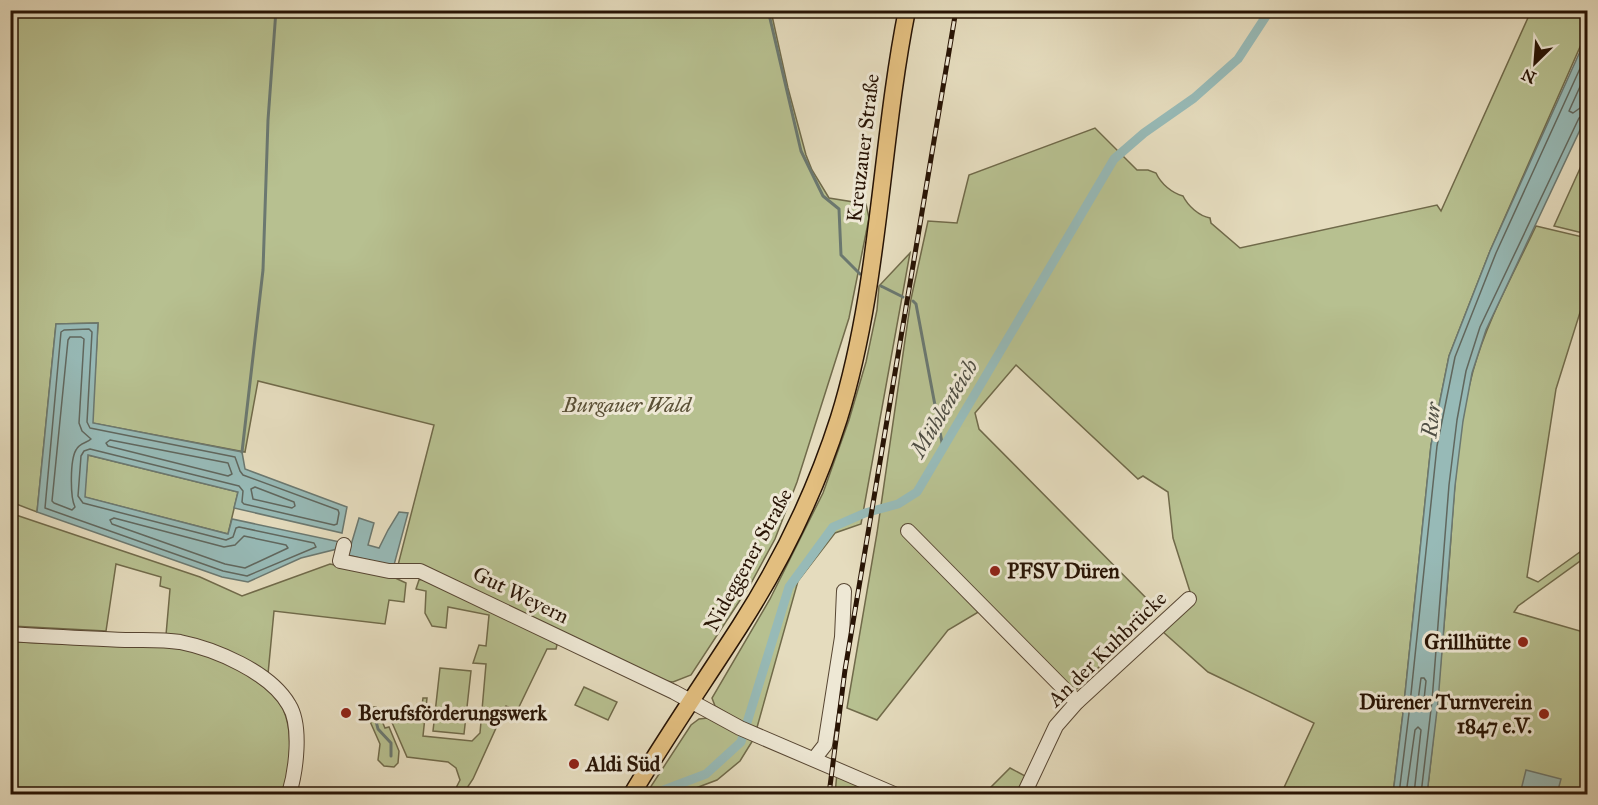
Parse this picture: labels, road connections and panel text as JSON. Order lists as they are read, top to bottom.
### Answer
{
  "streets": {
    "main road": ["Kreuzauer Straße", "Nideggener Straße"],
    "street": ["Gut Weyern", "An der Kuhbrücke"]
  },
  "crossings": [
    ["Kreuzauer Straße", "Nideggener Straße"],
    ["Nideggener Straße", "Gut Weyern"]
  ],
  "water": ["Mühlenteich", "Rur"],
  "parks": ["Burgauer Wald"],
  "places": [
    "PFSV Düren",
    "Grillhütte",
    "Berufsförderungswerk",
    "Dürener Turnverein 1847 e.V.",
    "Aldi Süd"
  ],
  "north": "bottom left"
}
